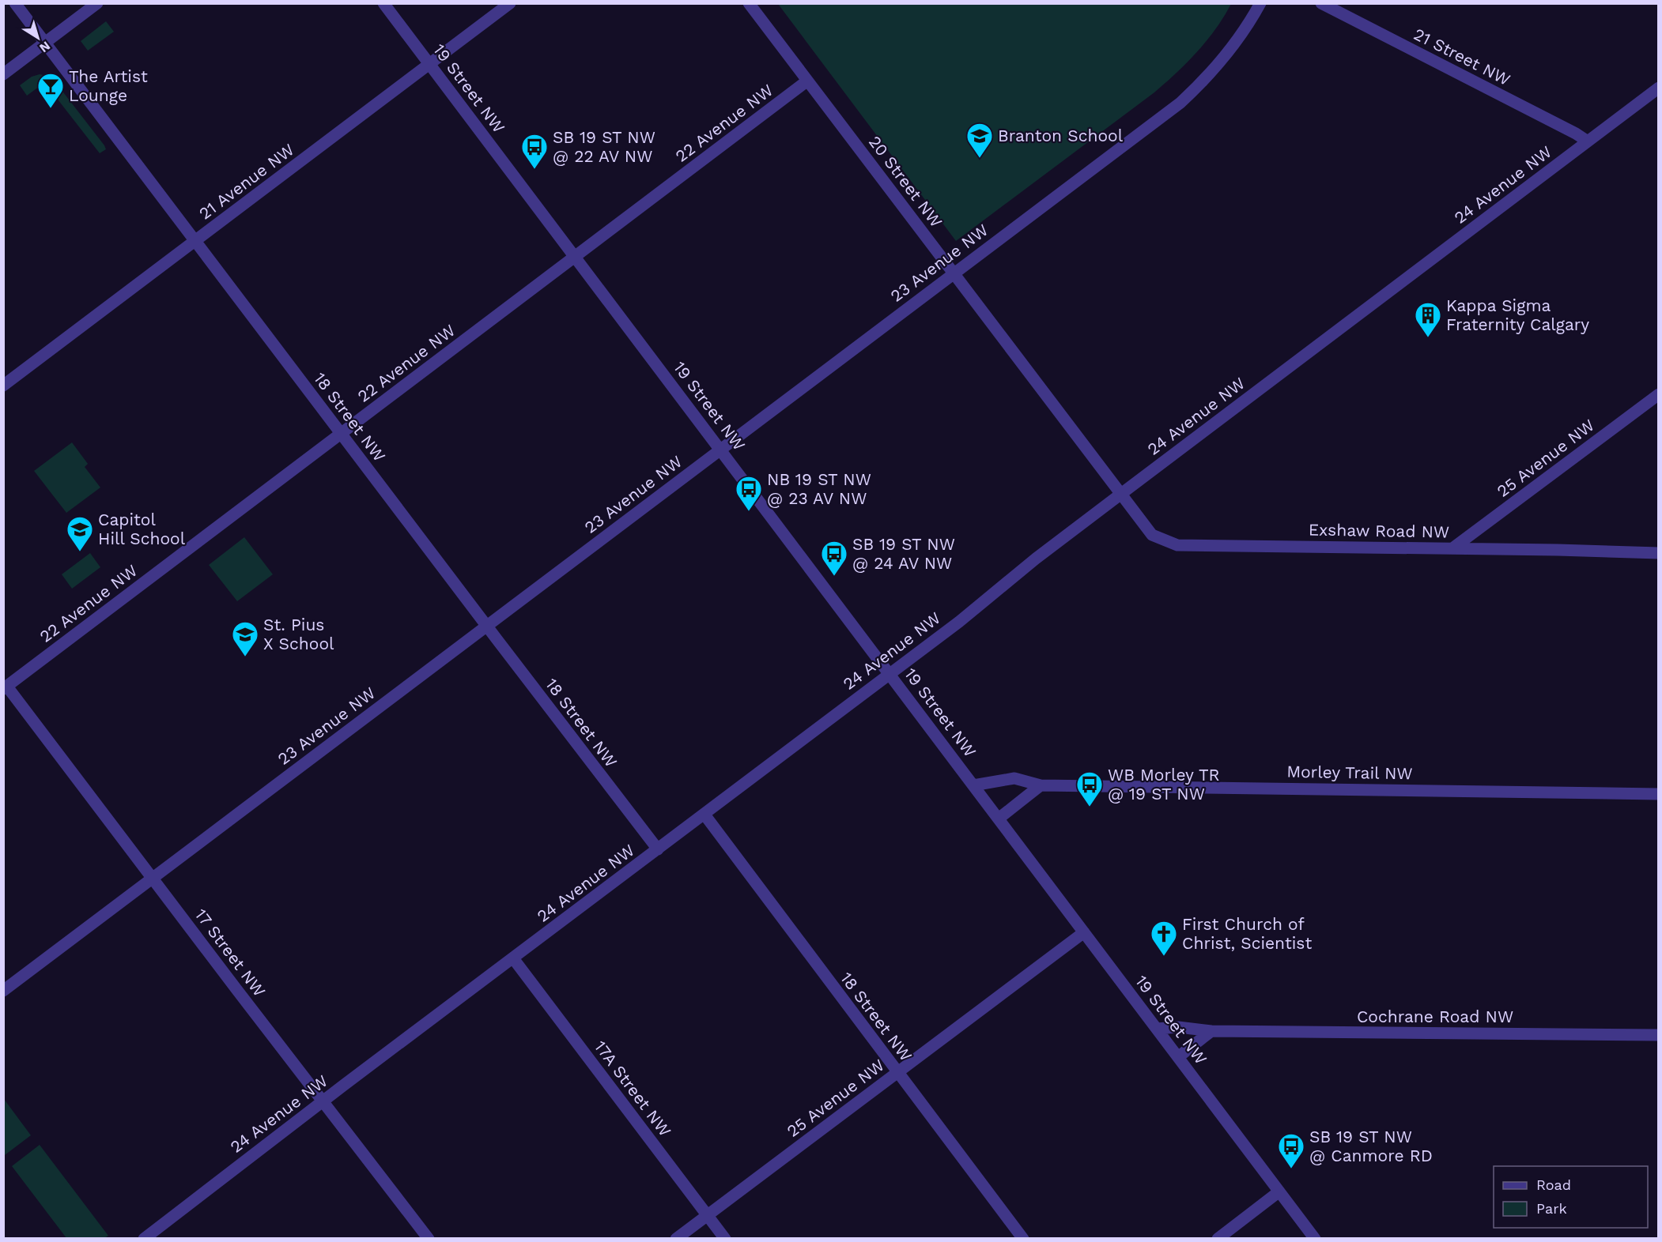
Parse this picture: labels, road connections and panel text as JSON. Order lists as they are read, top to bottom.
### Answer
{
  "streets": {
    "street": [
      "21 Street NW",
      "19 Street NW",
      "22 Avenue NW",
      "21 Avenue NW",
      "20 Street NW",
      "24 Avenue NW",
      "23 Avenue NW",
      "18 Street NW",
      "25 Avenue NW",
      "Exshaw Road NW",
      "Morley Trail NW",
      "17 Street NW",
      "Cochrane Road NW",
      "17A Street NW"
    ]
  },
  "crossings": [
    ["21 Street NW", "24 Avenue NW"],
    ["19 Street NW", "22 Avenue NW"],
    ["19 Street NW", "21 Avenue NW"],
    ["19 Street NW", "24 Avenue NW"],
    ["19 Street NW", "23 Avenue NW"],
    ["19 Street NW", "25 Avenue NW"],
    ["19 Street NW", "Morley Trail NW"],
    ["19 Street NW", "Cochrane Road NW"],
    ["22 Avenue NW", "20 Street NW"],
    ["22 Avenue NW", "18 Street NW"],
    ["22 Avenue NW", "17 Street NW"],
    ["21 Avenue NW", "18 Street NW"],
    ["20 Street NW", "24 Avenue NW"],
    ["20 Street NW", "23 Avenue NW"],
    ["20 Street NW", "Exshaw Road NW"],
    ["24 Avenue NW", "18 Street NW"],
    ["24 Avenue NW", "Exshaw Road NW"],
    ["24 Avenue NW", "17 Street NW"],
    ["24 Avenue NW", "17A Street NW"],
    ["23 Avenue NW", "18 Street NW"],
    ["23 Avenue NW", "17 Street NW"],
    ["18 Street NW", "25 Avenue NW"],
    ["25 Avenue NW", "Exshaw Road NW"],
    ["25 Avenue NW", "17A Street NW"]
  ],
  "places": {
    "bar": ["The Artist Lounge"],
    "school or university": ["Branton School", "Capitol Hill School", "St. Pius X School"],
    "bus stop": [
      "SB 19 ST NW @ 22 AV NW",
      "NB 19 ST NW @ 23 AV NW",
      "SB 19 ST NW @ 24 AV NW",
      "WB Morley TR @ 19 ST NW",
      "SB 19 ST NW @ Canmore RD"
    ],
    "building": ["Kappa Sigma Fraternity Calgary"],
    "church": ["First Church of Christ, Scientist"]
  },
  "legend": ["Road", "Park"],
  "north": "bottom right"
}
